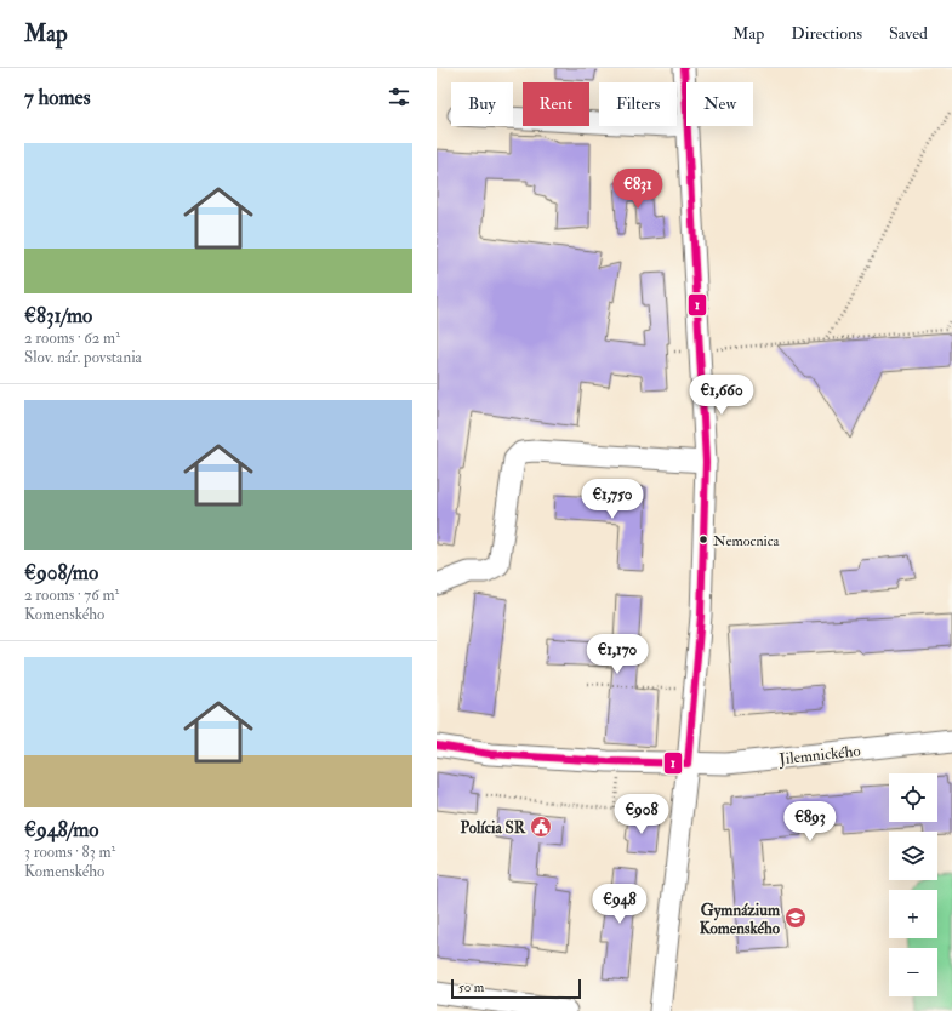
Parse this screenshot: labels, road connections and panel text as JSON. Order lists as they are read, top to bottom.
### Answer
{
  "streets": {
    "street": ["Jilemnického"]
  },
  "places": {
    "other": ["Nemocnica"],
    "public building": ["Polícia SR"],
    "school or university": ["Gymnázium Komenského"]
  },
  "lines": ["transit line 1"],
  "scale_bar": "50 m",
  "page": {
    "header": "Map",
    "nav": ["Map", "Directions", "Saved"],
    "heading": "7 homes",
    "chip": [
      "Buy",
      "Rent",
      "Filters",
      "New"
    ],
    "list": [
      {
        "name": "€831/mo",
        "note": "2 rooms · 62 m² · Slov. nár. povstania"
      },
      {
        "name": "€908/mo",
        "note": "2 rooms · 76 m² · Komenského"
      },
      {
        "name": "€948/mo",
        "note": "3 rooms · 83 m² · Komenského"
      }
    ],
    "price": [
      "€831",
      "€1,660",
      "€1,750",
      "€1,170",
      "€908",
      "€893",
      "€948"
    ],
    "map_buttons": ["+", "−"],
    "scale": "50 m"
  }
}
